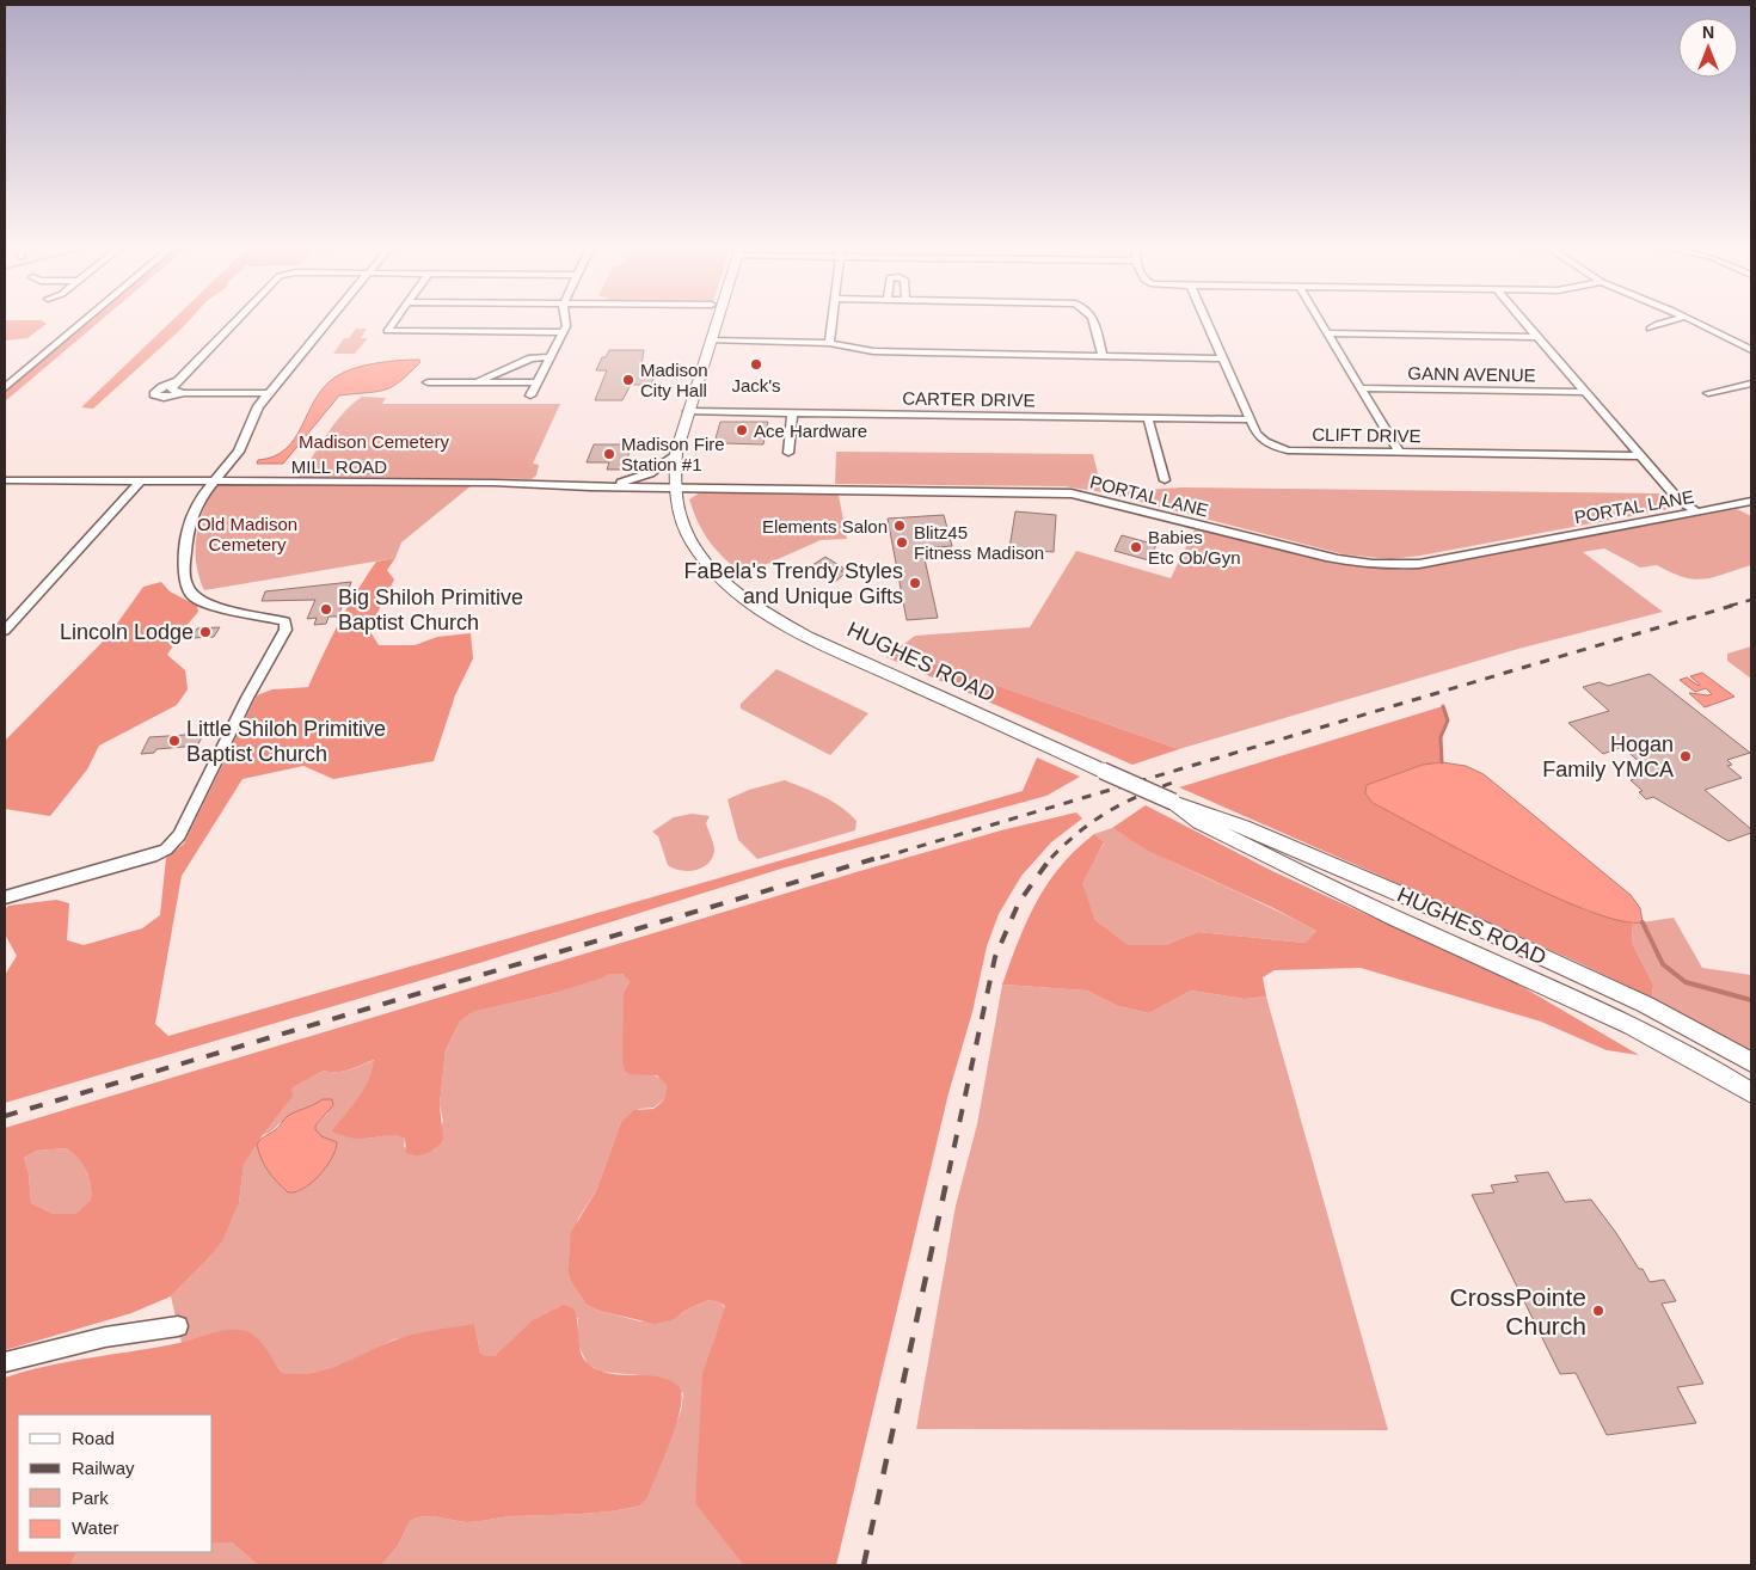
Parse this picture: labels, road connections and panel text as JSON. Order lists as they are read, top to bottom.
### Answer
{
  "streets": {
    "main road": ["HUGHES ROAD"],
    "street": [
      "GANN AVENUE",
      "CARTER DRIVE",
      "CLIFT DRIVE",
      "MILL ROAD",
      "PORTAL LANE"
    ]
  },
  "crossings": [
    ["CARTER DRIVE", "CLIFT DRIVE"],
    ["CARTER DRIVE", "HUGHES ROAD"],
    ["MILL ROAD", "PORTAL LANE"],
    ["MILL ROAD", "HUGHES ROAD"],
    ["PORTAL LANE", "HUGHES ROAD"]
  ],
  "parks": ["Madison Cemetery", "Old Madison Cemetery"],
  "places": [
    "Jack's",
    "Madison City Hall",
    "Ace Hardware",
    "Madison Fire Station #1",
    "Elements Salon",
    "Blitz45 Fitness Madison",
    "Babies Etc Ob/Gyn",
    "FaBela's Trendy Styles and Unique Gifts",
    "Big Shiloh Primitive Baptist Church",
    "Lincoln Lodge",
    "Little Shiloh Primitive Baptist Church",
    "Hogan Family YMCA",
    "CrossPointe Church"
  ],
  "legend": [
    "Road",
    "Railway",
    "Park",
    "Water"
  ],
  "north": "top"
}
